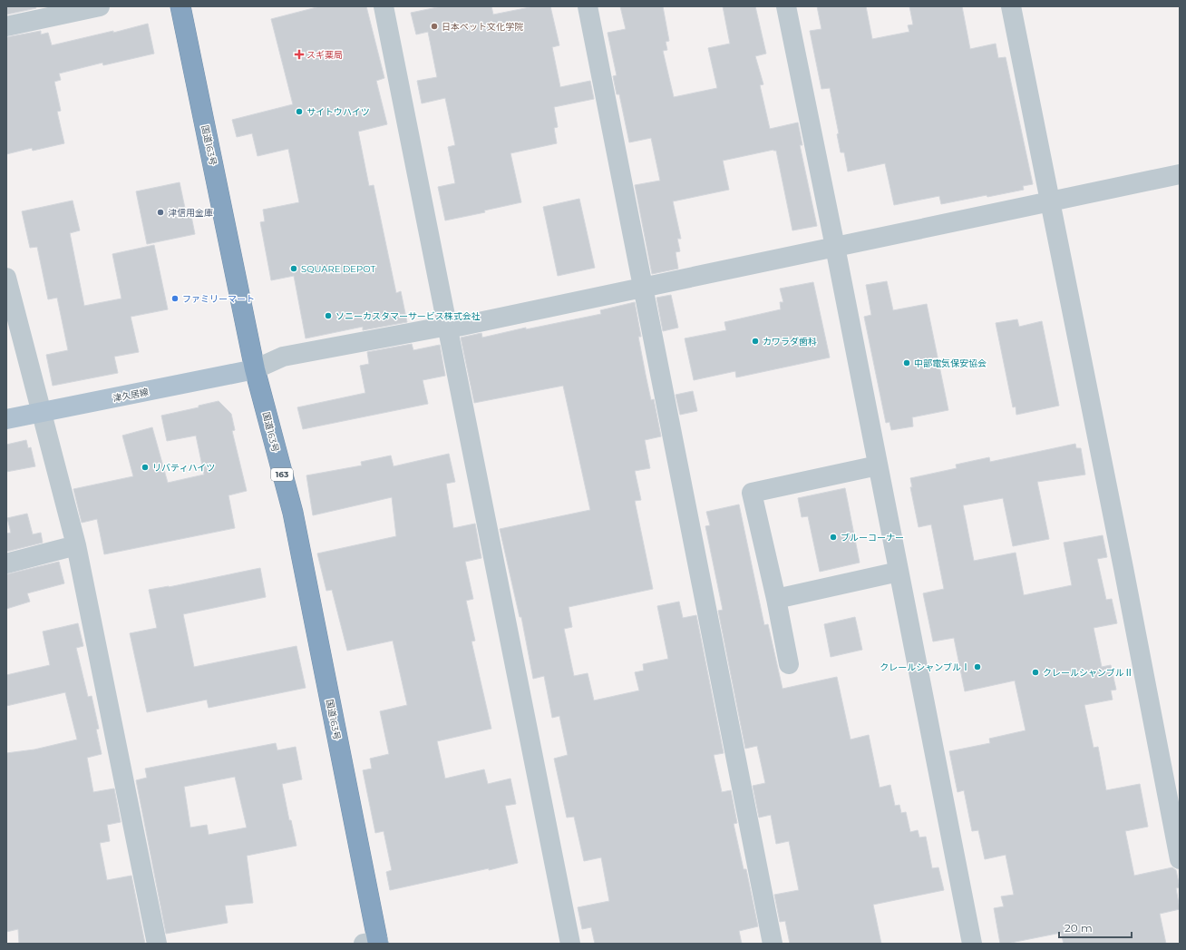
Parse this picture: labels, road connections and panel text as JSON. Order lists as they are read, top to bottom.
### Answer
{
  "streets": {
    "highway": ["国道163号", "163"],
    "main road": ["津久居線"]
  },
  "crossings": [
    ["国道163号", "津久居線"]
  ],
  "places": {
    "other": [
      "日本ペット文化学院",
      "サイトウハイツ",
      "津信用金庫",
      "SQUARE DEPOT",
      "ファミリーマート",
      "ソニーカスタマーサービス株式会社",
      "カワラダ歯科",
      "中部電気保安協会",
      "リバティハイツ",
      "ブルーコーナー",
      "クレールシャンブルⅠ",
      "クレールシャンブルⅡ"
    ],
    "health": ["スギ薬局"]
  },
  "scale_bar": "20 m"
}
